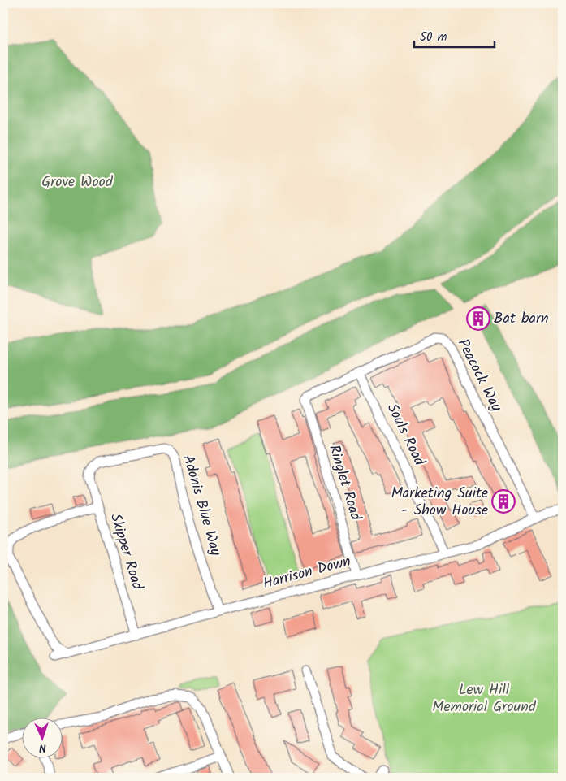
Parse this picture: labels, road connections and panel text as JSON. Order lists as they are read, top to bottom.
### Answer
{
  "streets": {
    "street": [
      "Peacock Way",
      "Souls Road",
      "Ringlet Road",
      "Adonis Blue Way",
      "Skipper Road",
      "Harrison Down"
    ]
  },
  "crossings": [
    ["Peacock Way", "Souls Road"],
    ["Peacock Way", "Ringlet Road"],
    ["Peacock Way", "Harrison Down"],
    ["Souls Road", "Harrison Down"],
    ["Ringlet Road", "Harrison Down"],
    ["Adonis Blue Way", "Skipper Road"],
    ["Adonis Blue Way", "Harrison Down"],
    ["Skipper Road", "Harrison Down"]
  ],
  "parks": ["Grove Wood", "Lew Hill Memorial Ground"],
  "places": {
    "building": ["Bat barn", "Marketing Suite - Show House"]
  },
  "scale_bar": "50 m",
  "north": "bottom"
}
